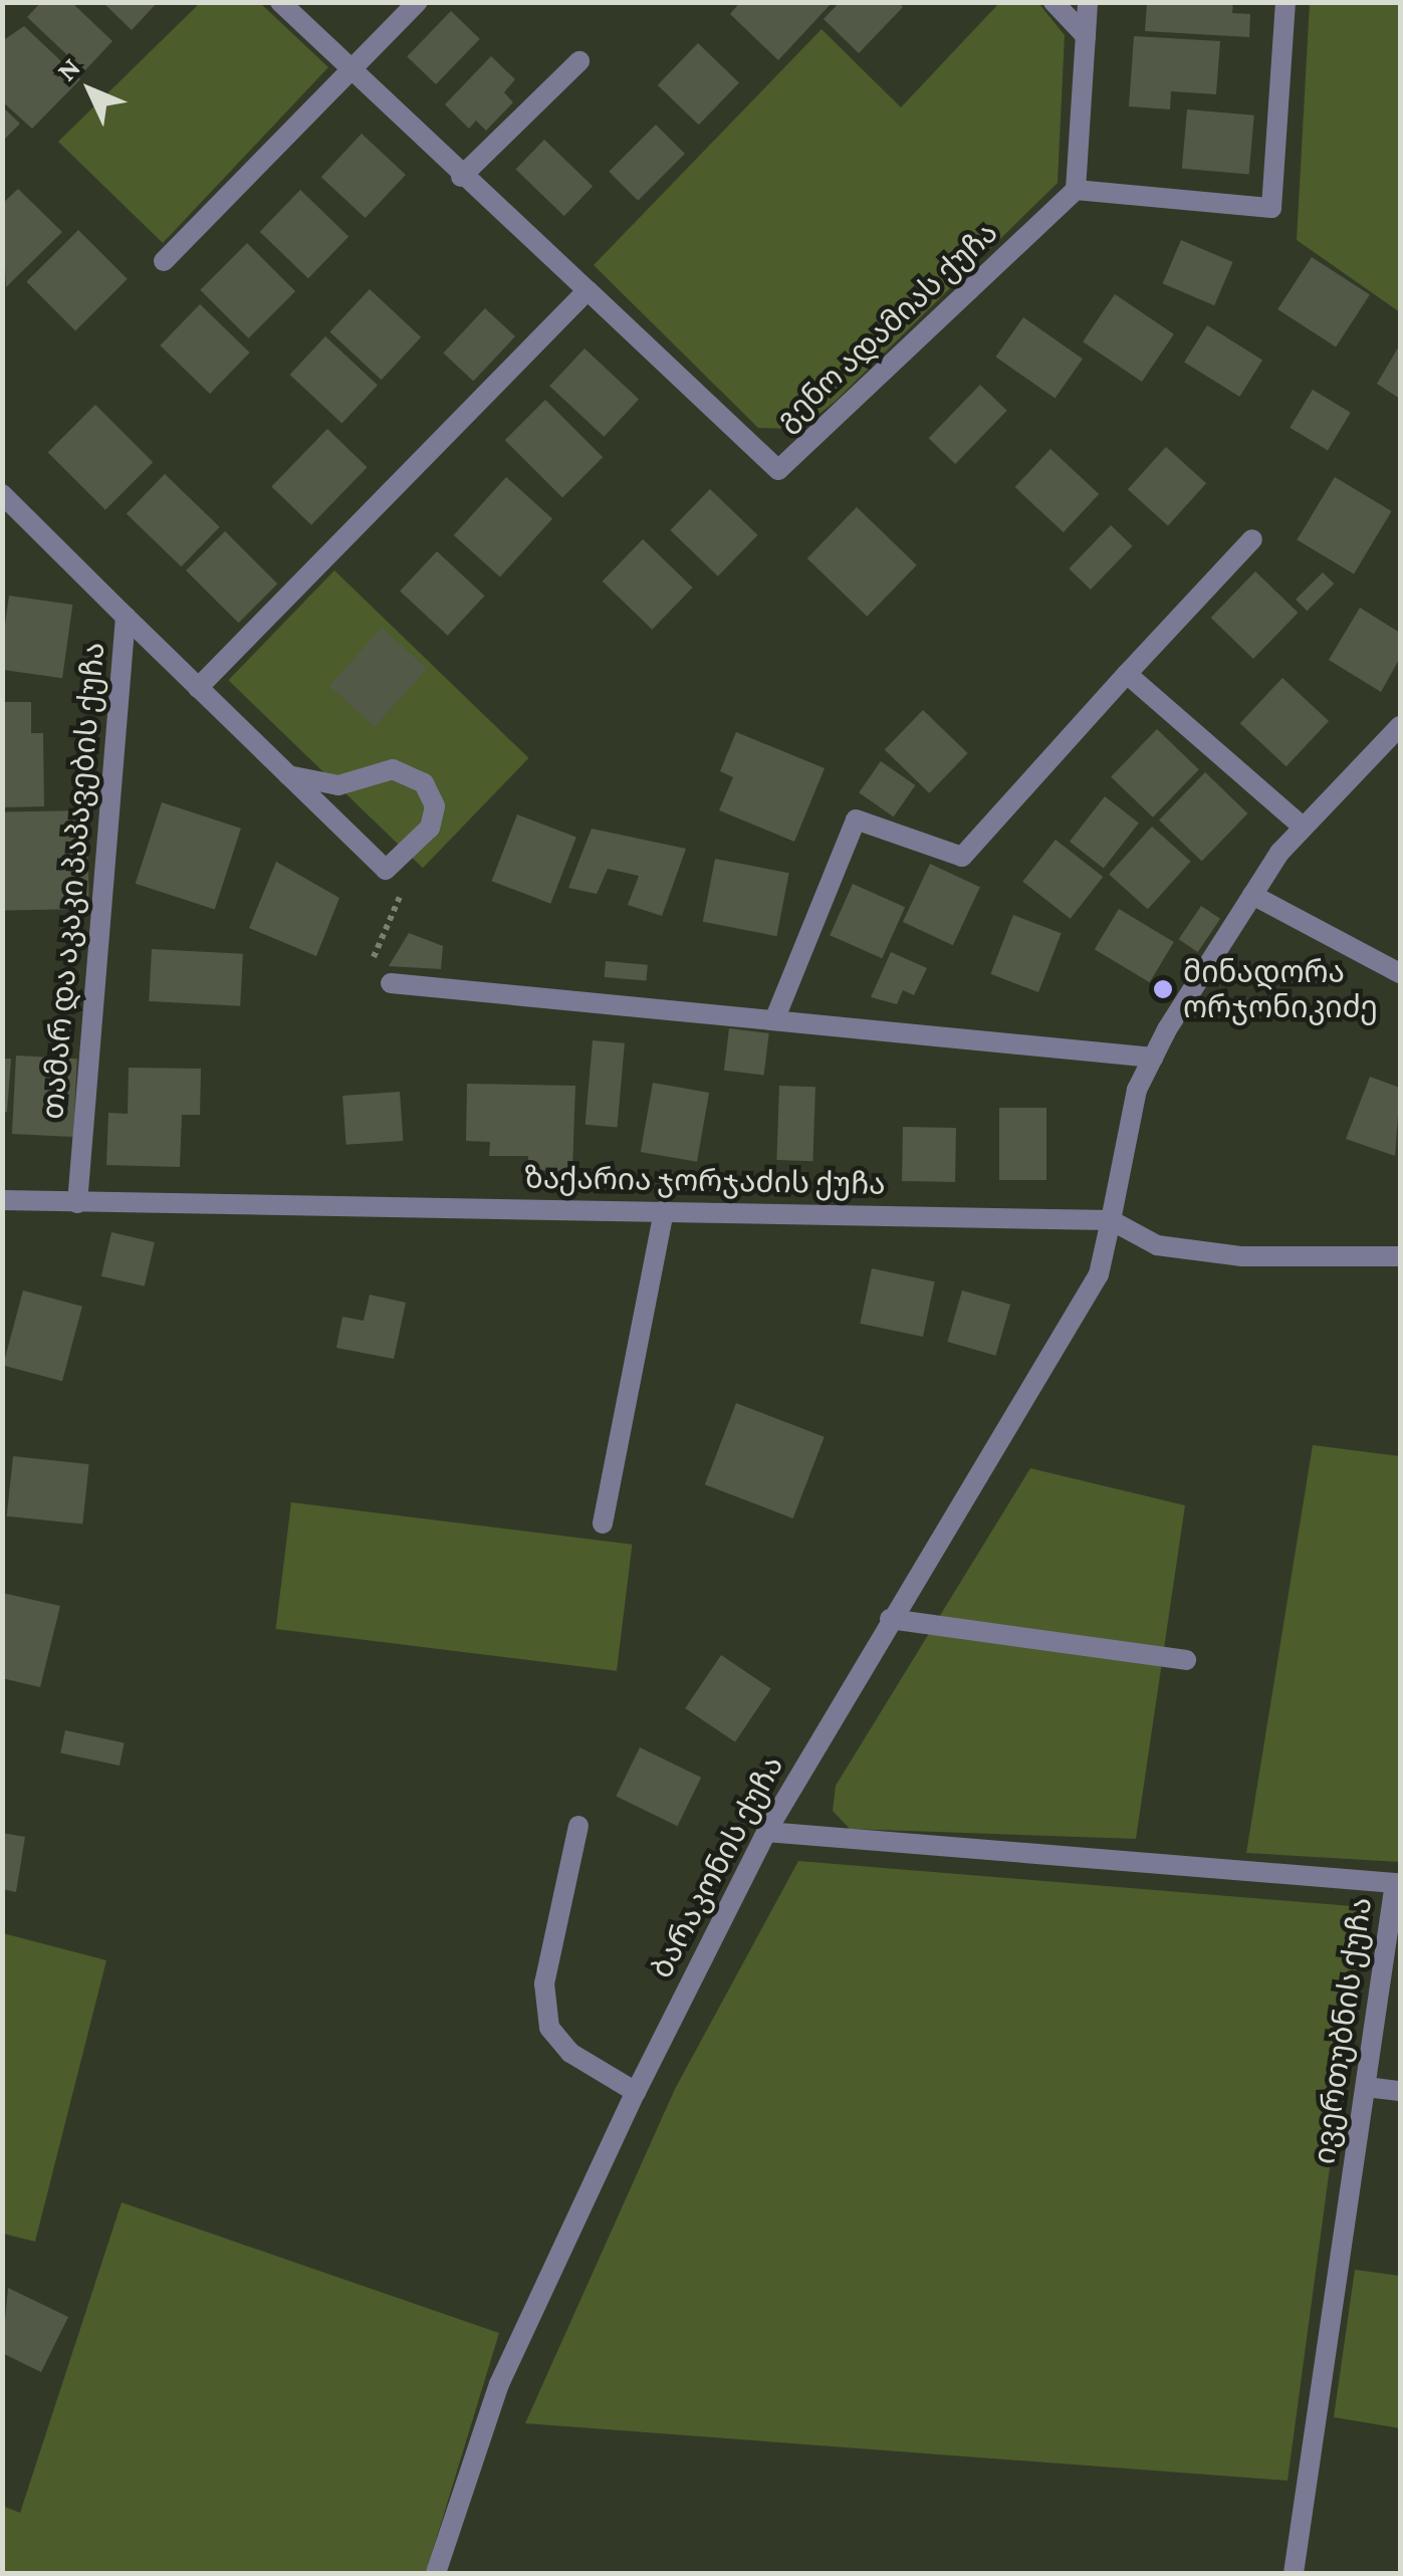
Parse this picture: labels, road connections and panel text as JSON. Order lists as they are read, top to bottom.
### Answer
{
  "streets": {
    "street": [
      "გენო ადამიას ქუჩა",
      "თამარ და აკაკი პაპავების ქუჩა",
      "ზაქარია ჯორჯაძის ქუჩა",
      "ბარაკონის ქუჩა",
      "ივერთუბნის ქუჩა"
    ]
  },
  "crossings": [
    ["თამარ და აკაკი პაპავების ქუჩა", "ზაქარია ჯორჯაძის ქუჩა"],
    ["ზაქარია ჯორჯაძის ქუჩა", "ბარაკონის ქუჩა"],
    ["ბარაკონის ქუჩა", "ივერთუბნის ქუჩა"]
  ],
  "places": ["მინადორა ორჯონიკიძე"],
  "north": "top left"
}
